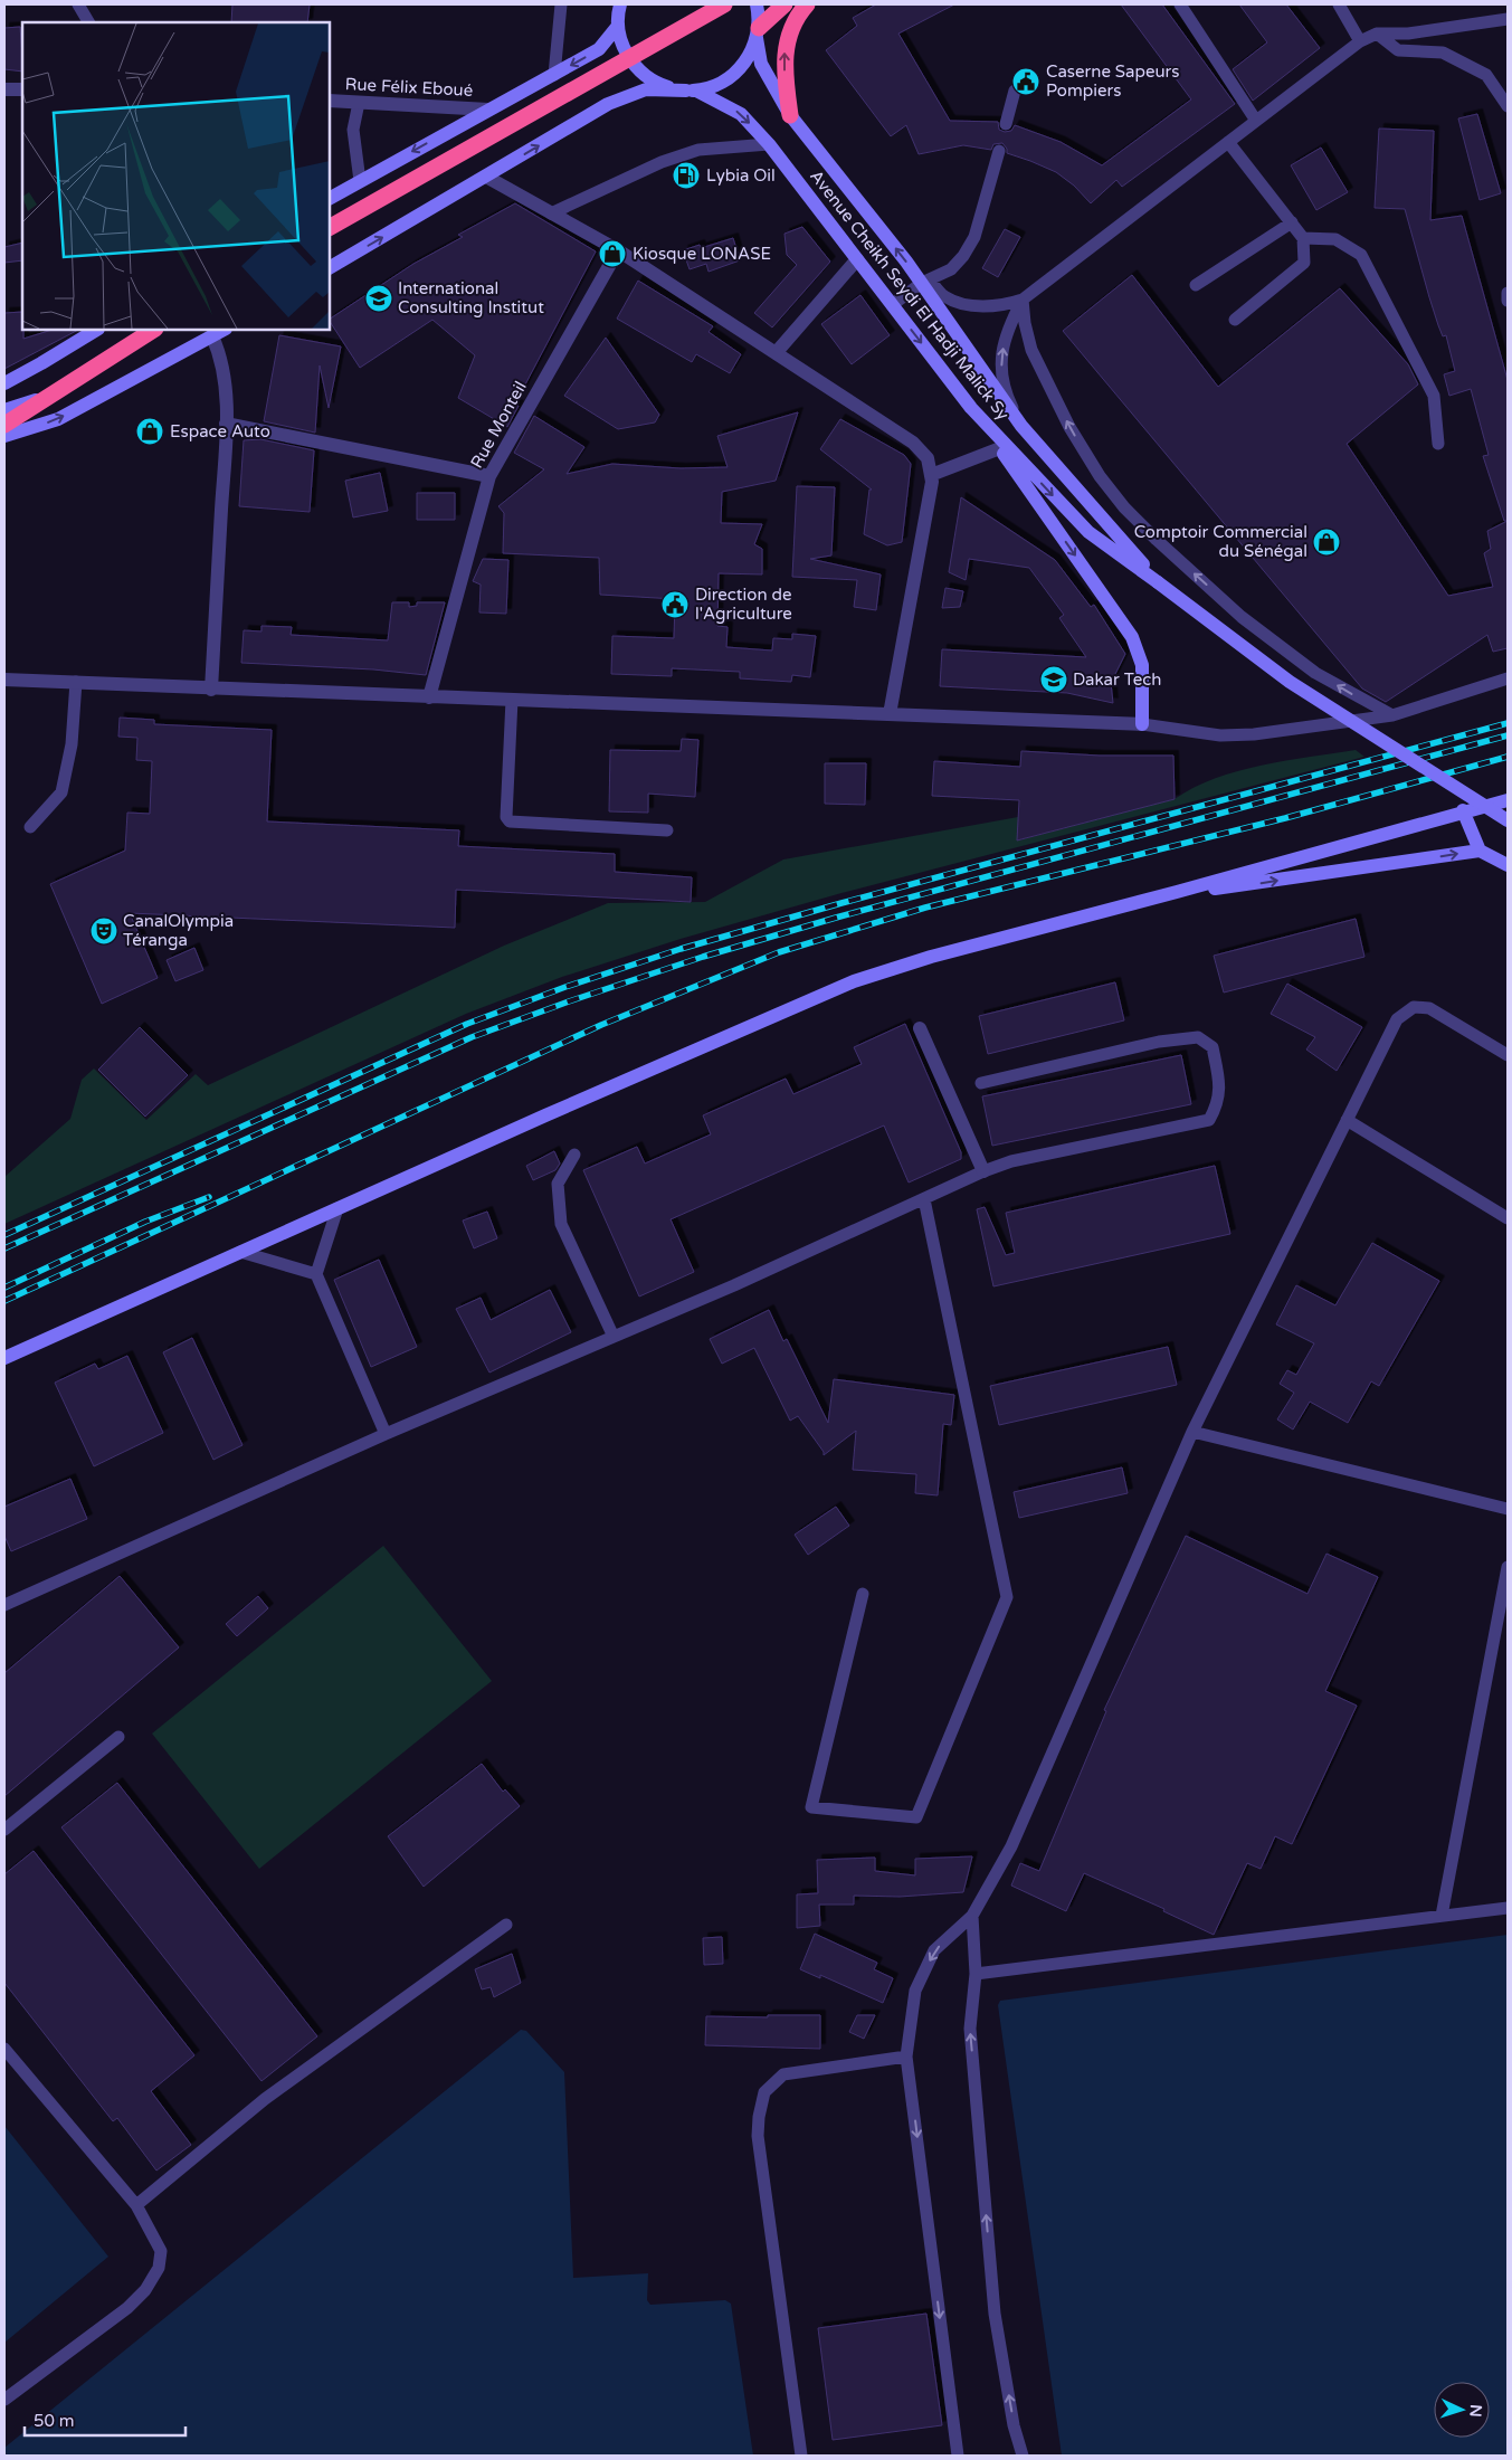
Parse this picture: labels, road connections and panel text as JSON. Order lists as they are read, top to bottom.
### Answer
{
  "streets": {
    "street": ["Rue Félix Eboué", "Avenue Cheikh Seydi El Hadji Malick Sy", "Rue Monteil"]
  },
  "places": {
    "public building": ["Caserne Sapeurs Pompiers", "Direction de l'Agriculture"],
    "fuel station": ["Lybia Oil"],
    "shop": ["Kiosque LONASE", "Espace Auto", "Comptoir Commercial du Sénégal"],
    "school or university": ["International Consulting Institut", "Dakar Tech"],
    "theatre": ["CanalOlympia Téranga"]
  },
  "scale_bar": "50 m",
  "north": "right"
}
